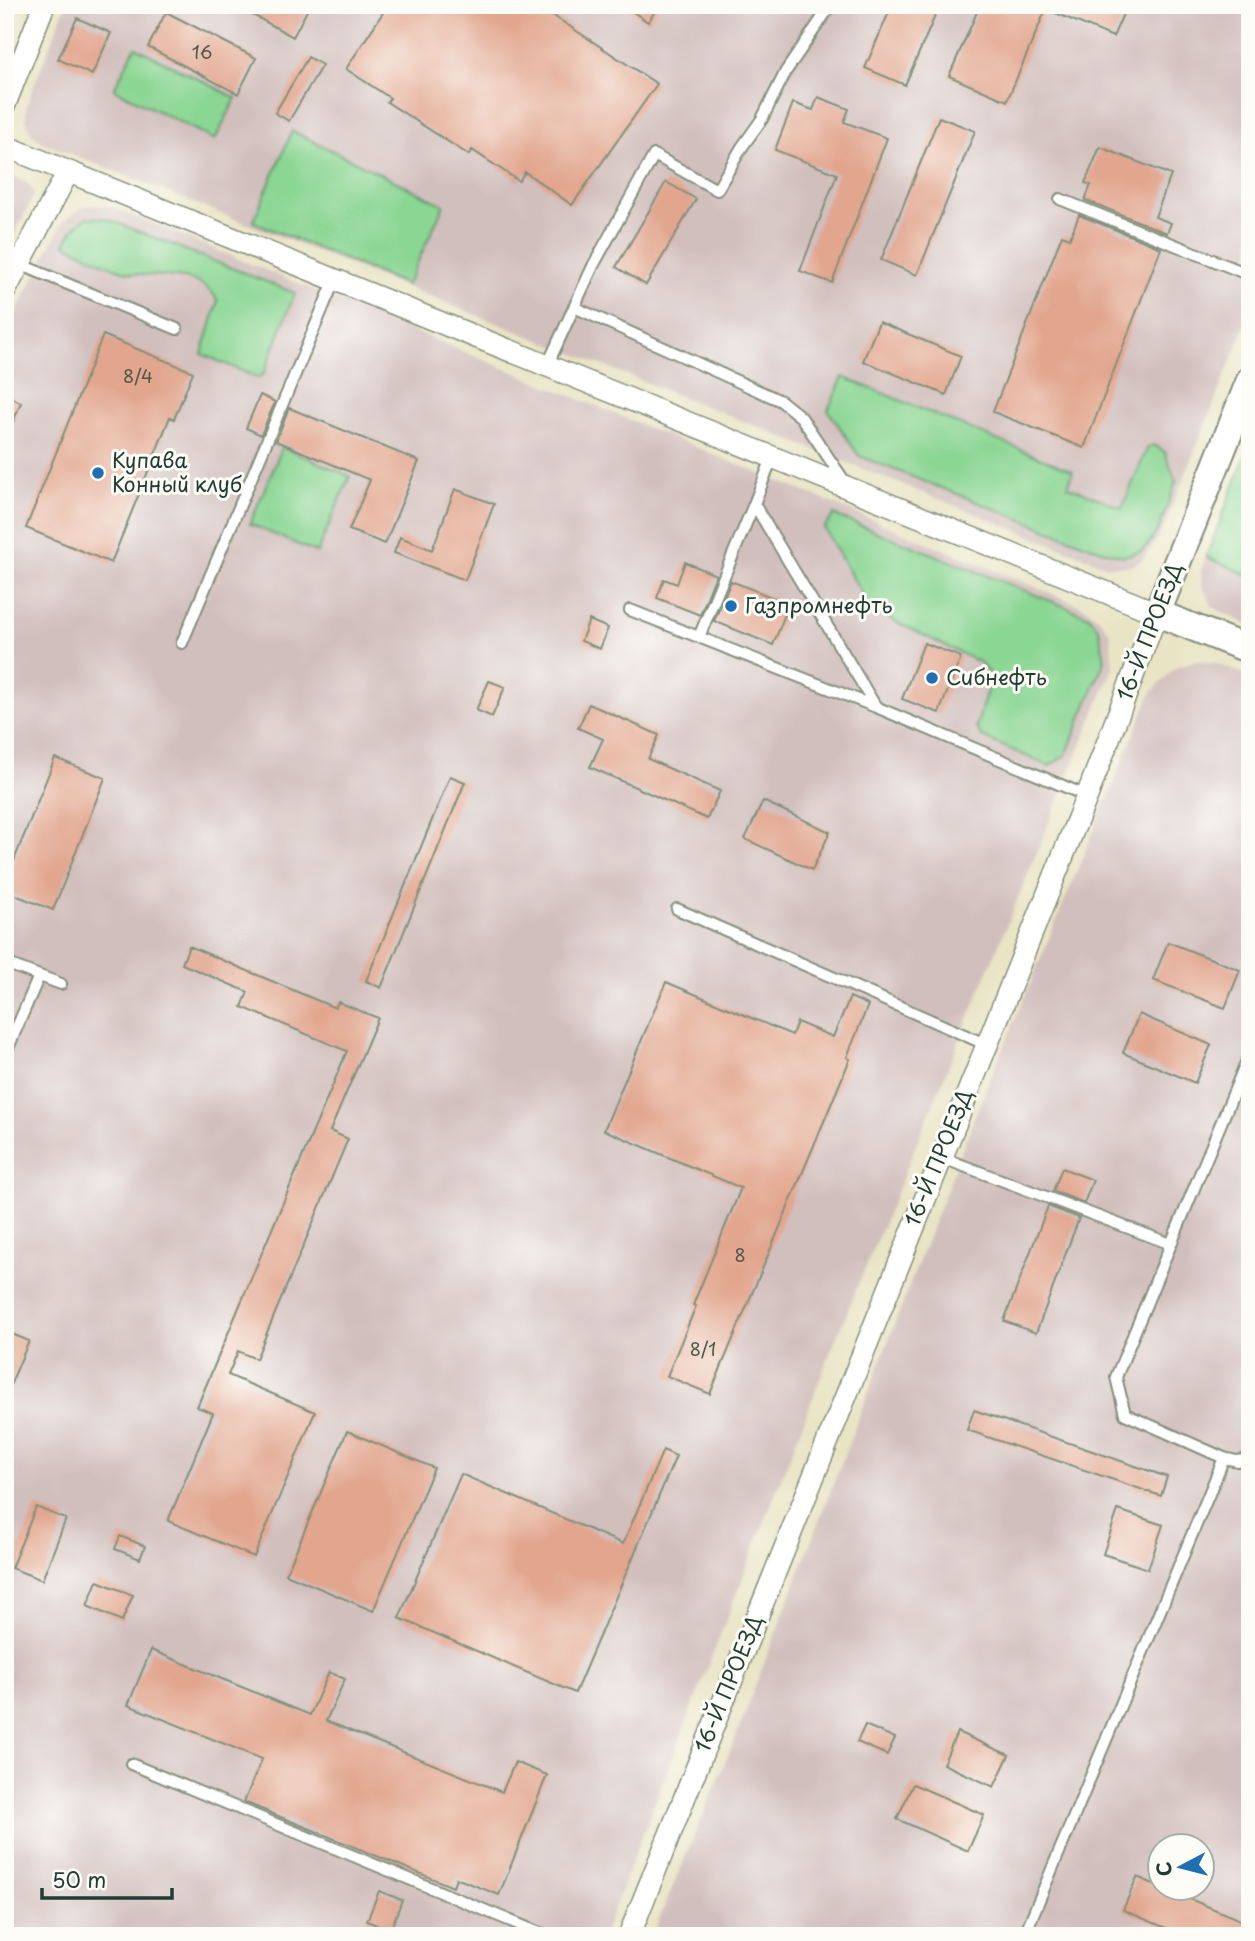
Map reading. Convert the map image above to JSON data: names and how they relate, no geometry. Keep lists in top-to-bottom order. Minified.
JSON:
{"streets":{"street":["16-Й ПРОЕЗД"]},"places":["Купава Конный клуб","Газпромнефть","Сибнефть"],"house_numbers":["16","8/4","8","8/1"],"scale_bar":"50 m","north":"left"}
